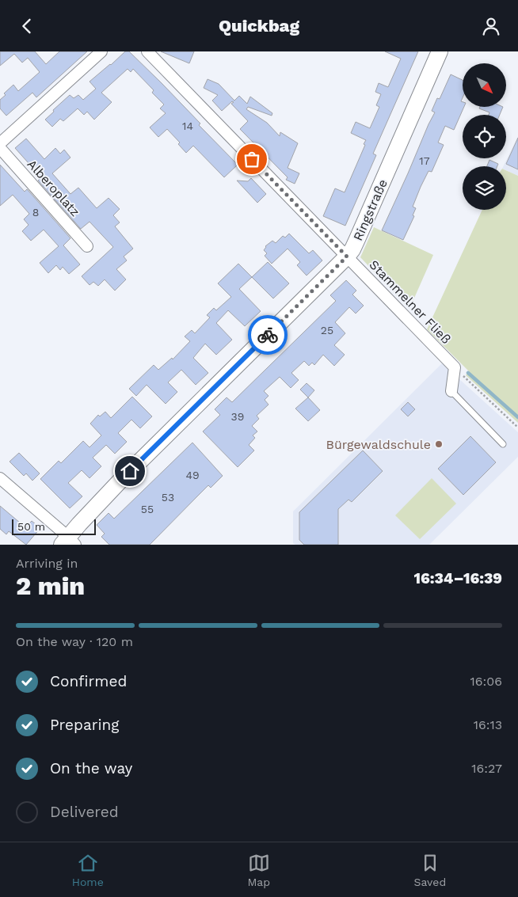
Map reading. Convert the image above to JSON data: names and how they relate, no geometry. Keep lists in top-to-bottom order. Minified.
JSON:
{"streets":{"main road":["Ringstraße"],"street":["Alberoplatz","Stammelner Fließ"]},"crossings":[["Ringstraße","Stammelner Fließ"]],"places":["Bürgewaldschule"],"house_numbers":["14","17","8","25","39","49","53","55"],"scale_bar":"50 m","north":"bottom right","page":{"header":"Quickbag","scale":"50 m","heading":["2 min","Arriving in","16:34–16:39"],"bar":"On the way · 120 m","list":[["Confirmed","16:06"],["Preparing","16:13"],["On the way","16:27"],"Delivered"],"tabs":["Home","Map","Saved"]}}
